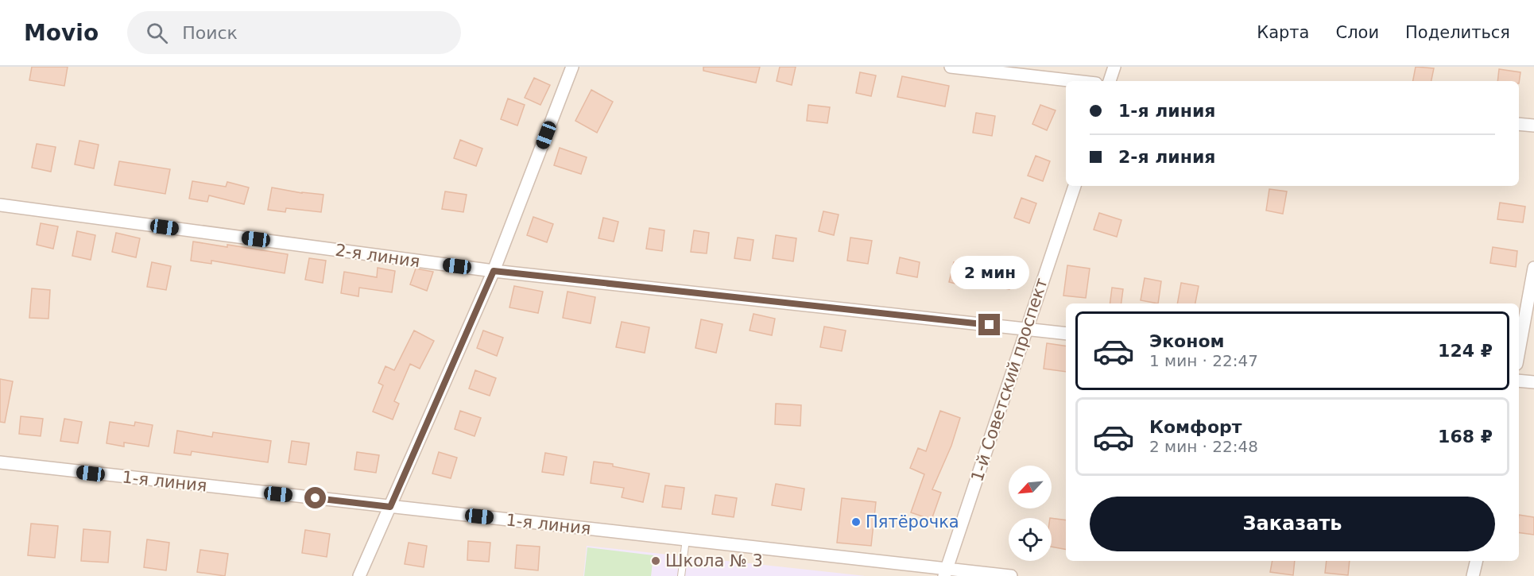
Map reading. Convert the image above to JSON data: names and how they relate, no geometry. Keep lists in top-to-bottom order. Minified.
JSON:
{"streets":{"street":["2-я линия","1-й Советский проспект","1-я линия"]},"crossings":[["2-я линия","1-й Советский проспект"],["1-й Советский проспект","1-я линия"]],"places":["Пятёрочка","Школа № 3"],"north":"bottom left","page":{"header":"Movio","search":"Поиск","nav":["Карта","Слои","Поделиться"],"banner":["1-я линия","2-я линия"],"bubble":"2 мин","list":[{"name":"Эконом","note":"1 мин · 22:47","value":"124 ₽"},{"name":"Комфорт","note":"2 мин · 22:48","value":"168 ₽"}],"buttons":"Заказать"}}
